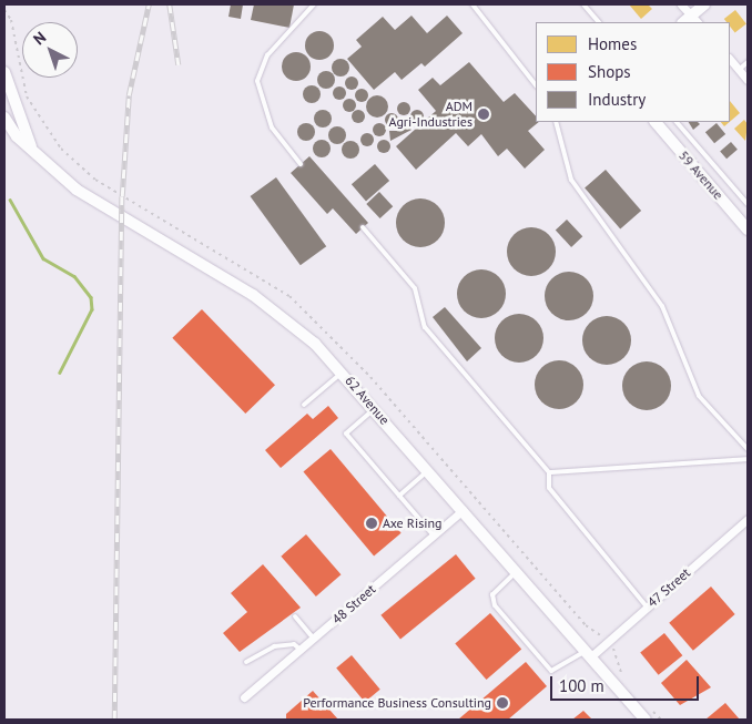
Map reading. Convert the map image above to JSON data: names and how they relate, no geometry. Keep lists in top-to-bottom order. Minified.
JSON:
{"streets":{"main road":["59 Avenue","62 Avenue"],"street":["47 Street","48 Street"]},"crossings":[["62 Avenue","47 Street"],["62 Avenue","48 Street"]],"places":["ADM Agri-Industries","Axe Rising","Performance Business Consulting"],"legend":["Homes","Shops","Industry"],"scale_bar":"100 m","north":"top left"}
